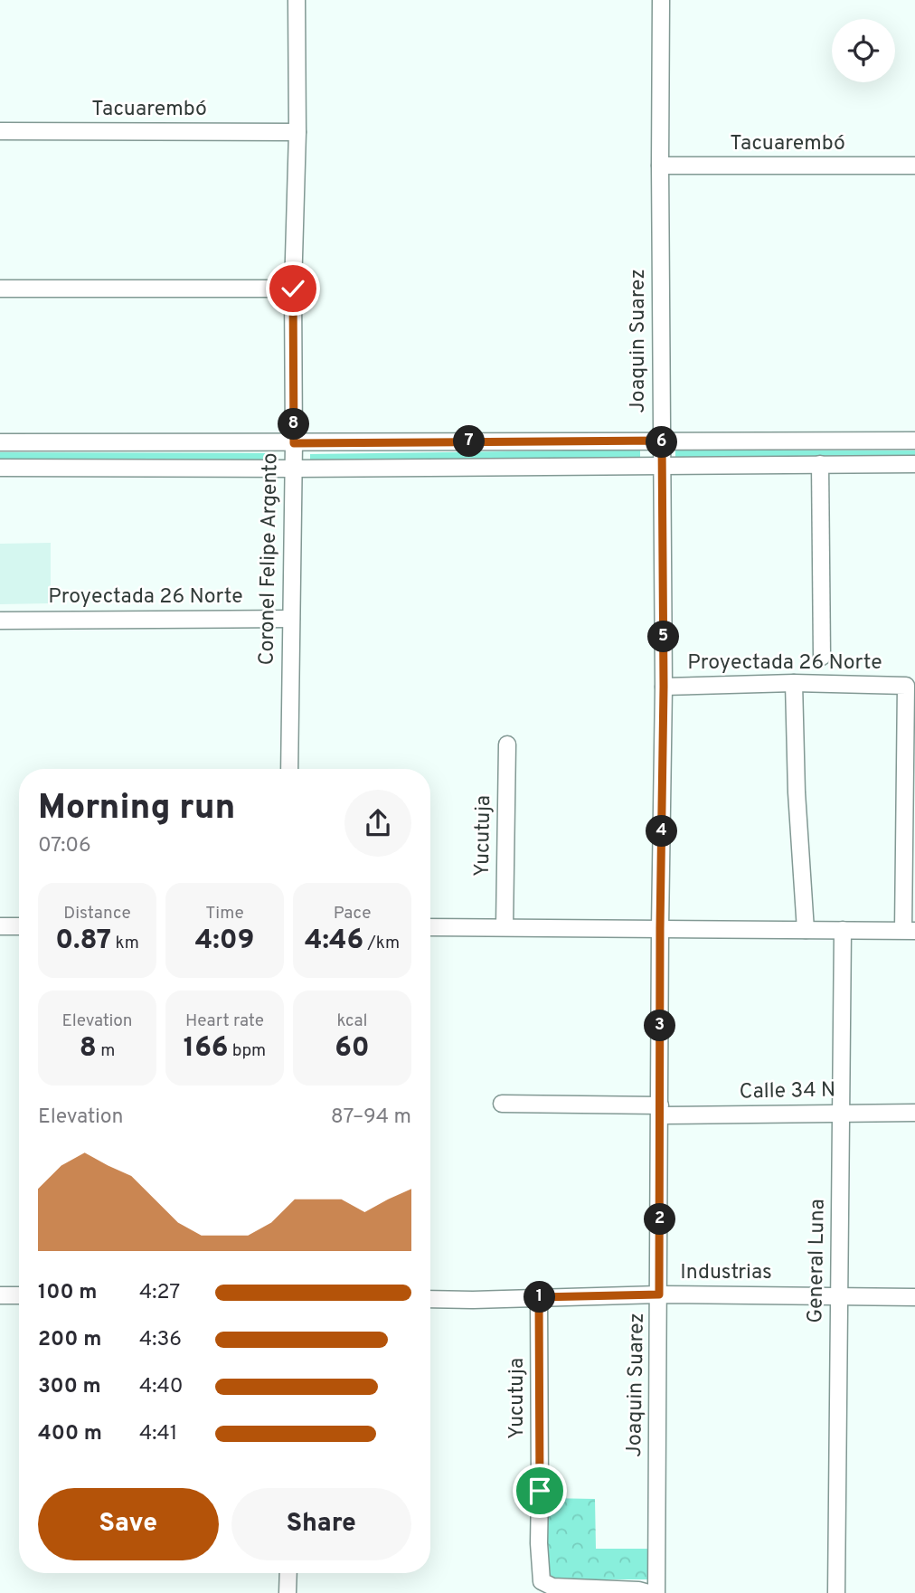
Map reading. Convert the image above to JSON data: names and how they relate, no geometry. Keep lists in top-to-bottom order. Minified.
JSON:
{"streets":{"street":["Tacuarembó","Joaquin Suarez","Coronel Felipe Argento","Proyectada 26 Norte","Yucutuja","Calle 34 N","General Luna","Industrias"]},"crossings":[["Tacuarembó","Joaquin Suarez"],["Tacuarembó","Coronel Felipe Argento"],["Joaquin Suarez","Proyectada 26 Norte"],["Joaquin Suarez","Calle 34 N"],["Joaquin Suarez","Industrias"],["Coronel Felipe Argento","Proyectada 26 Norte"],["Yucutuja","Industrias"],["Calle 34 N","General Luna"],["General Luna","Industrias"]],"page":{"pins":["8","7","6","5","4","3","2","1"],"heading":["Morning run","07:06"],"stats":[["Distance","0.87 km"],["Time","4:09"],["Pace","4:46 /km"],["Elevation","8 m"],["Heart rate","166 bpm"],["kcal","60"]],"chart":["Elevation","87–94 m"],"list":[{"name":"100 m","note":"4:27"},{"name":"200 m","note":"4:36"},{"name":"300 m","note":"4:40"},{"name":"400 m","note":"4:41"}],"buttons":["Save","Share"]}}
